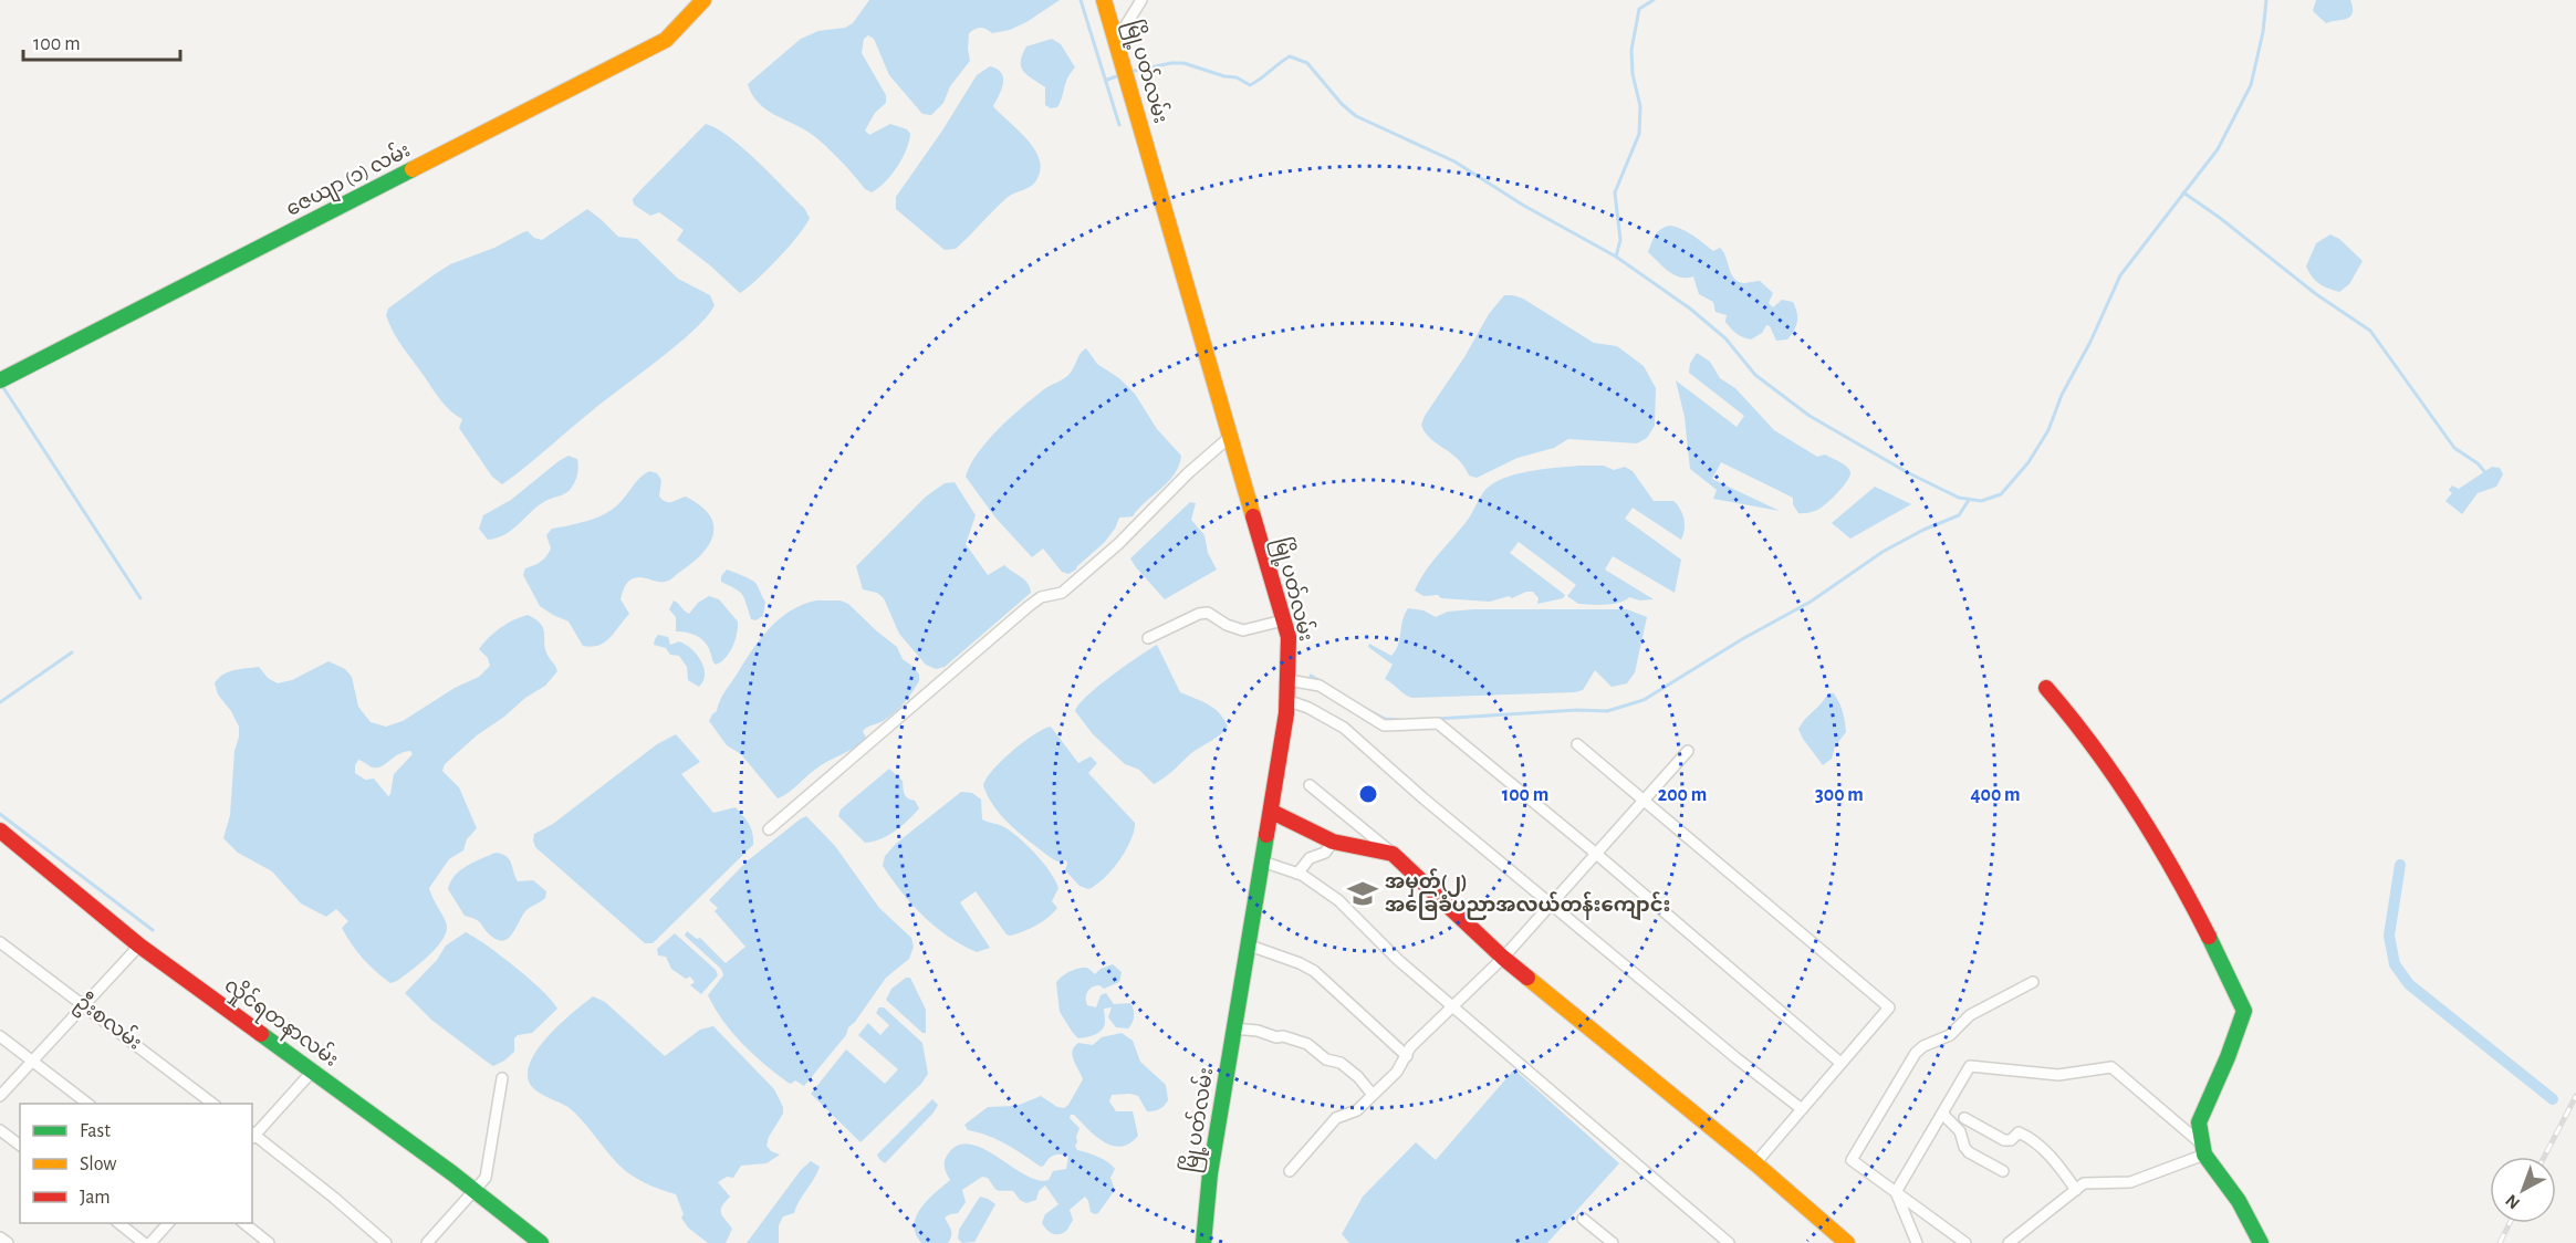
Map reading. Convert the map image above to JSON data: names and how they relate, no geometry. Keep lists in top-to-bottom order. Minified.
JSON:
{"streets":{"street":["မြို့ပတ်လမ်း","ဇေယျာ (၁) လမ်း","ဦးစလမ်း","လှိုင်ရတနာလမ်း"]},"places":{"school or university":["အမှတ်(၂) အခြေခံပညာအလယ်တန်းကျောင်း"]},"legend":["Fast","Slow","Jam"],"scale_bar":"100 m","north":"bottom left","rings":["100 m","200 m","300 m","400 m"]}
